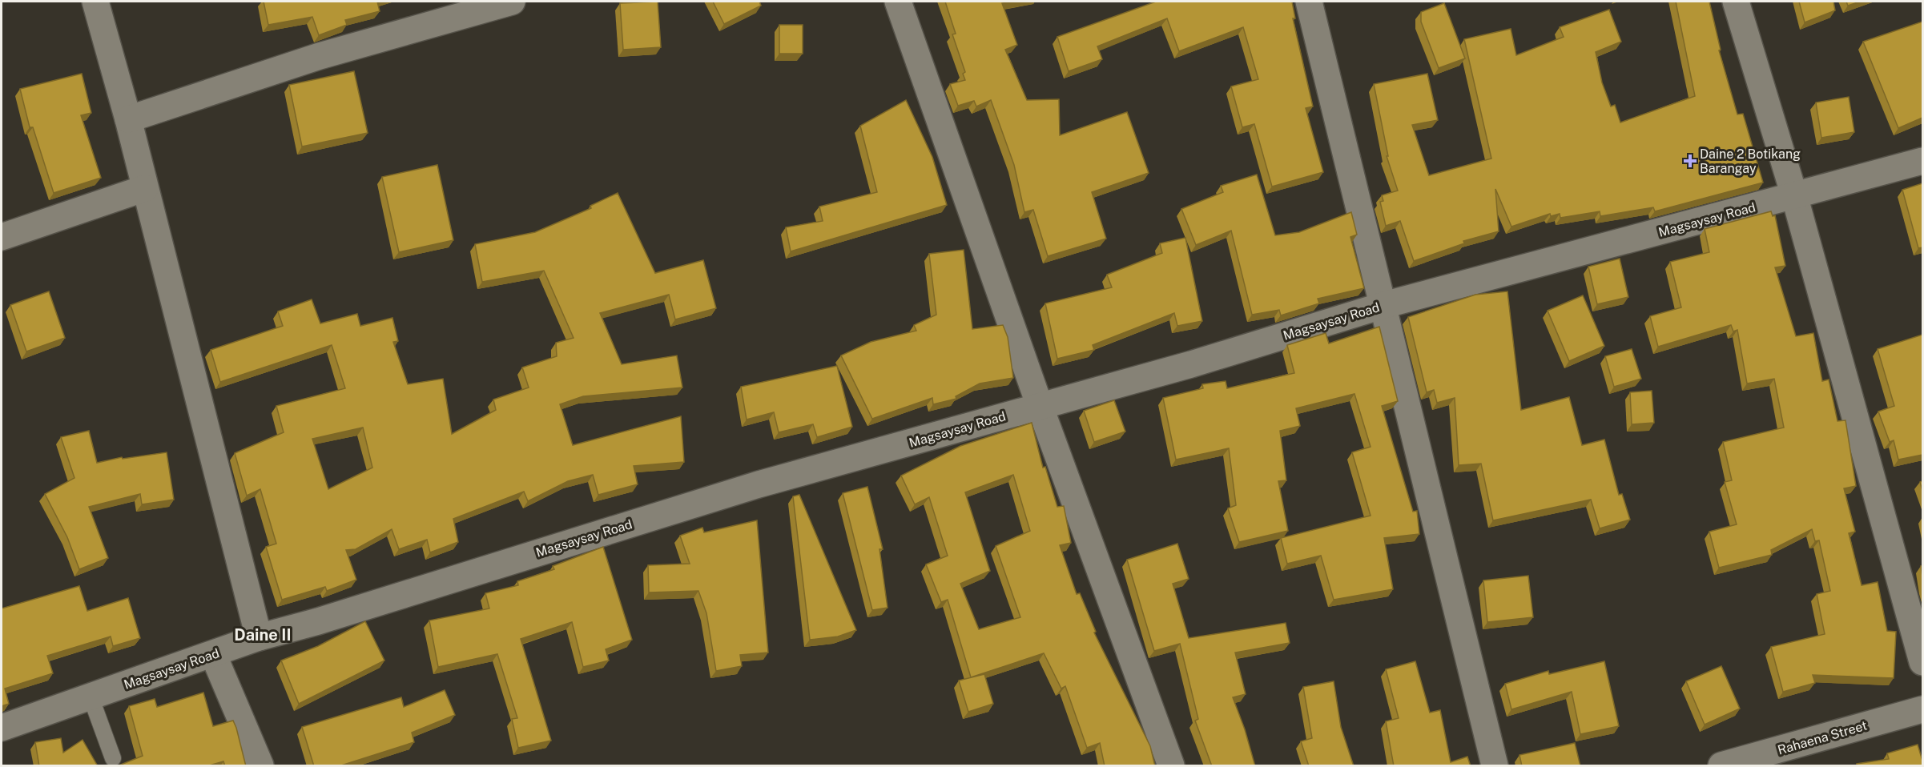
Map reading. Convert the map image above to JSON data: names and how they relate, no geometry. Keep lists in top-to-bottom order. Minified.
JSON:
{"streets":{"street":["Magsaysay Road","Rahaena Street"]},"districts":["Daine II"],"places":{"health":["Daine 2 Botikang Barangay"]}}
